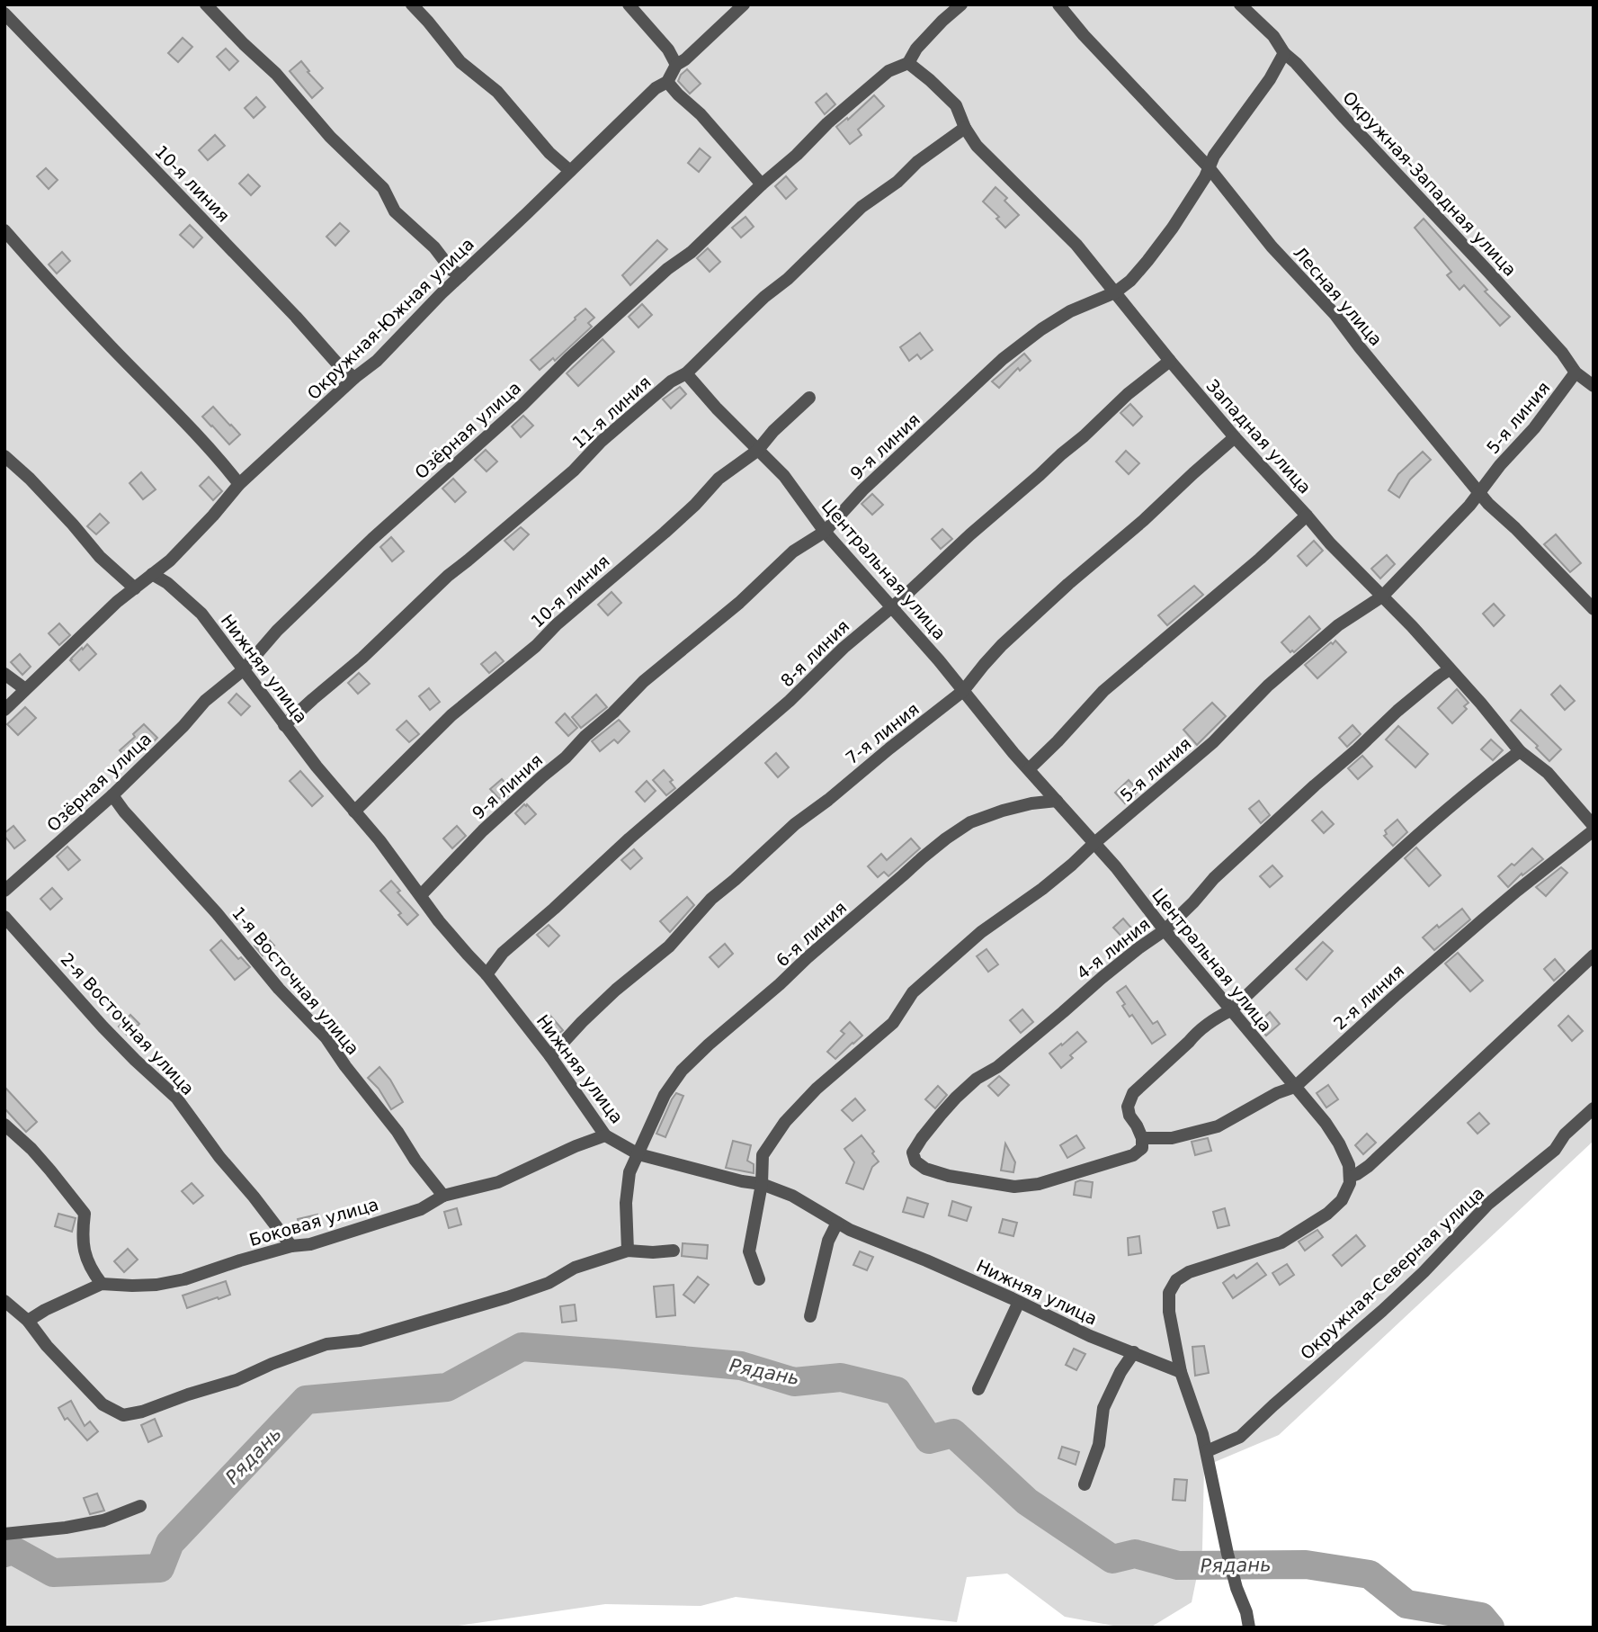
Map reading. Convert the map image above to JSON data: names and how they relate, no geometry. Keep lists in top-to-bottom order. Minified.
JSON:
{"streets":{"street":["10-я линия","Окружная-Западная улица","Лесная улица","Окружная-Южная улица","11-я линия","5-я линия","Озёрная улица","Западная улица","9-я линия","Центральная улица","8-я линия","Нижняя улица","7-я линия","6-я линия","4-я линия","1-я Восточная улица","2-я линия","2-я Восточная улица","Боковая улица","Окружная-Северная улица"]},"crossings":[["10-я линия","Окружная-Южная улица"],["10-я линия","Центральная улица"],["10-я линия","Нижняя улица"],["Окружная-Западная улица","5-я линия"],["Окружная-Западная улица","9-я линия"],["Лесная улица","5-я линия"],["Лесная улица","9-я линия"],["Окружная-Южная улица","Нижняя улица"],["11-я линия","Западная улица"],["11-я линия","Центральная улица"],["11-я линия","Нижняя улица"],["5-я линия","Западная улица"],["5-я линия","Центральная улица"],["5-я линия","Нижняя улица"],["Озёрная улица","Западная улица"],["Озёрная улица","Нижняя улица"],["Озёрная улица","1-я Восточная улица"],["Западная улица","9-я линия"],["Западная улица","8-я линия"],["Западная улица","7-я линия"],["Западная улица","4-я линия"],["Западная улица","2-я линия"],["9-я линия","Центральная улица"],["9-я линия","Нижняя улица"],["Центральная улица","8-я линия"],["Центральная улица","7-я линия"],["Центральная улица","6-я линия"],["Центральная улица","4-я линия"],["Центральная улица","2-я линия"],["8-я линия","Нижняя улица"],["Нижняя улица","7-я линия"],["Нижняя улица","6-я линия"],["Нижняя улица","Боковая улица"],["4-я линия","2-я линия"],["1-я Восточная улица","Боковая улица"],["2-я Восточная улица","Боковая улица"]],"water":["Рядань"]}
